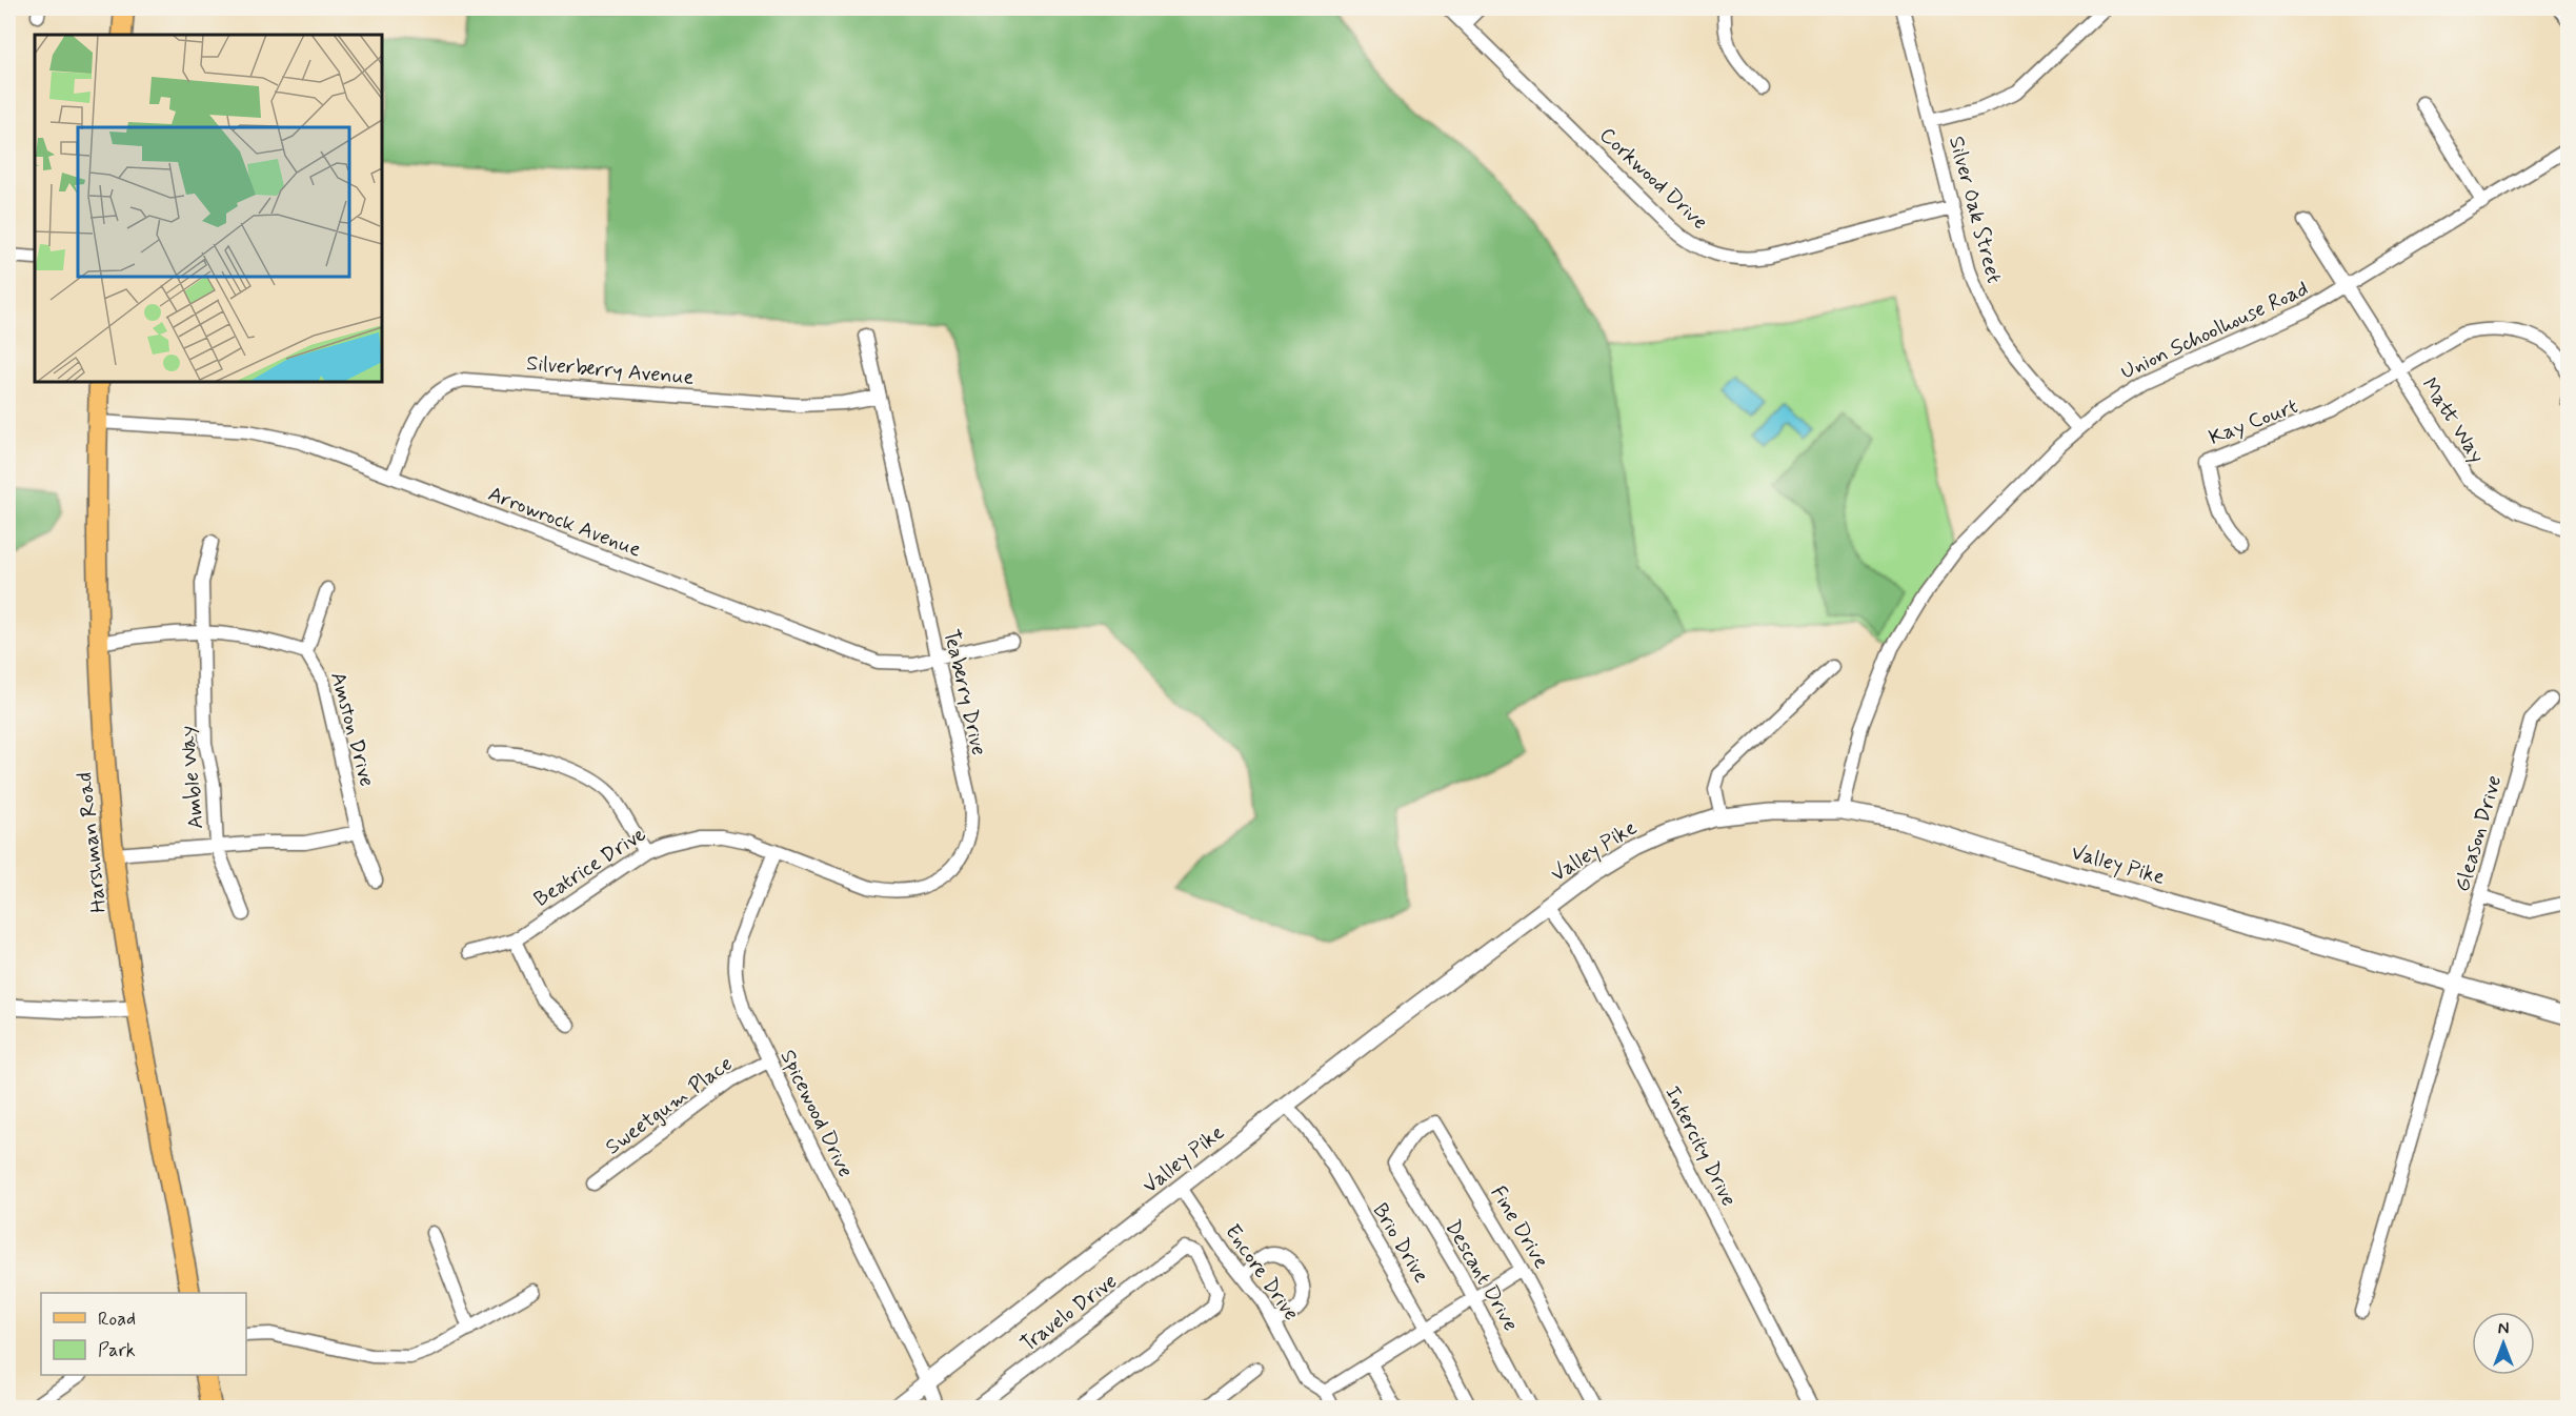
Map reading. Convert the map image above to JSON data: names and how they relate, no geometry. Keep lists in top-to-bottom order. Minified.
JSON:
{"streets":{"main road":["Harshman Road"],"street":["Corkwood Drive","Silver Oak Street","Union Schoolhouse Road","Silverberry Avenue","Matt Way","Kay Court","Arrowrock Avenue","Teaberry Drive","Amston Drive","Amble Way","Gleason Drive","Valley Pike","Beatrice Drive","Sweetgum Place","Spicewood Drive","Intercity Drive","Fine Drive","Brio Drive","Encore Drive","Descant Drive","Travelo Drive"]},"crossings":[["Corkwood Drive","Silver Oak Street"],["Silver Oak Street","Union Schoolhouse Road"],["Union Schoolhouse Road","Matt Way"],["Union Schoolhouse Road","Valley Pike"],["Silverberry Avenue","Arrowrock Avenue"],["Silverberry Avenue","Teaberry Drive"],["Matt Way","Kay Court"],["Arrowrock Avenue","Teaberry Drive"],["Arrowrock Avenue","Harshman Road"],["Teaberry Drive","Beatrice Drive"],["Teaberry Drive","Spicewood Drive"],["Gleason Drive","Valley Pike"],["Valley Pike","Spicewood Drive"],["Valley Pike","Intercity Drive"],["Valley Pike","Brio Drive"],["Valley Pike","Encore Drive"],["Beatrice Drive","Spicewood Drive"],["Sweetgum Place","Spicewood Drive"],["Fine Drive","Descant Drive"]],"legend":["Road","Park"],"north":"top"}
